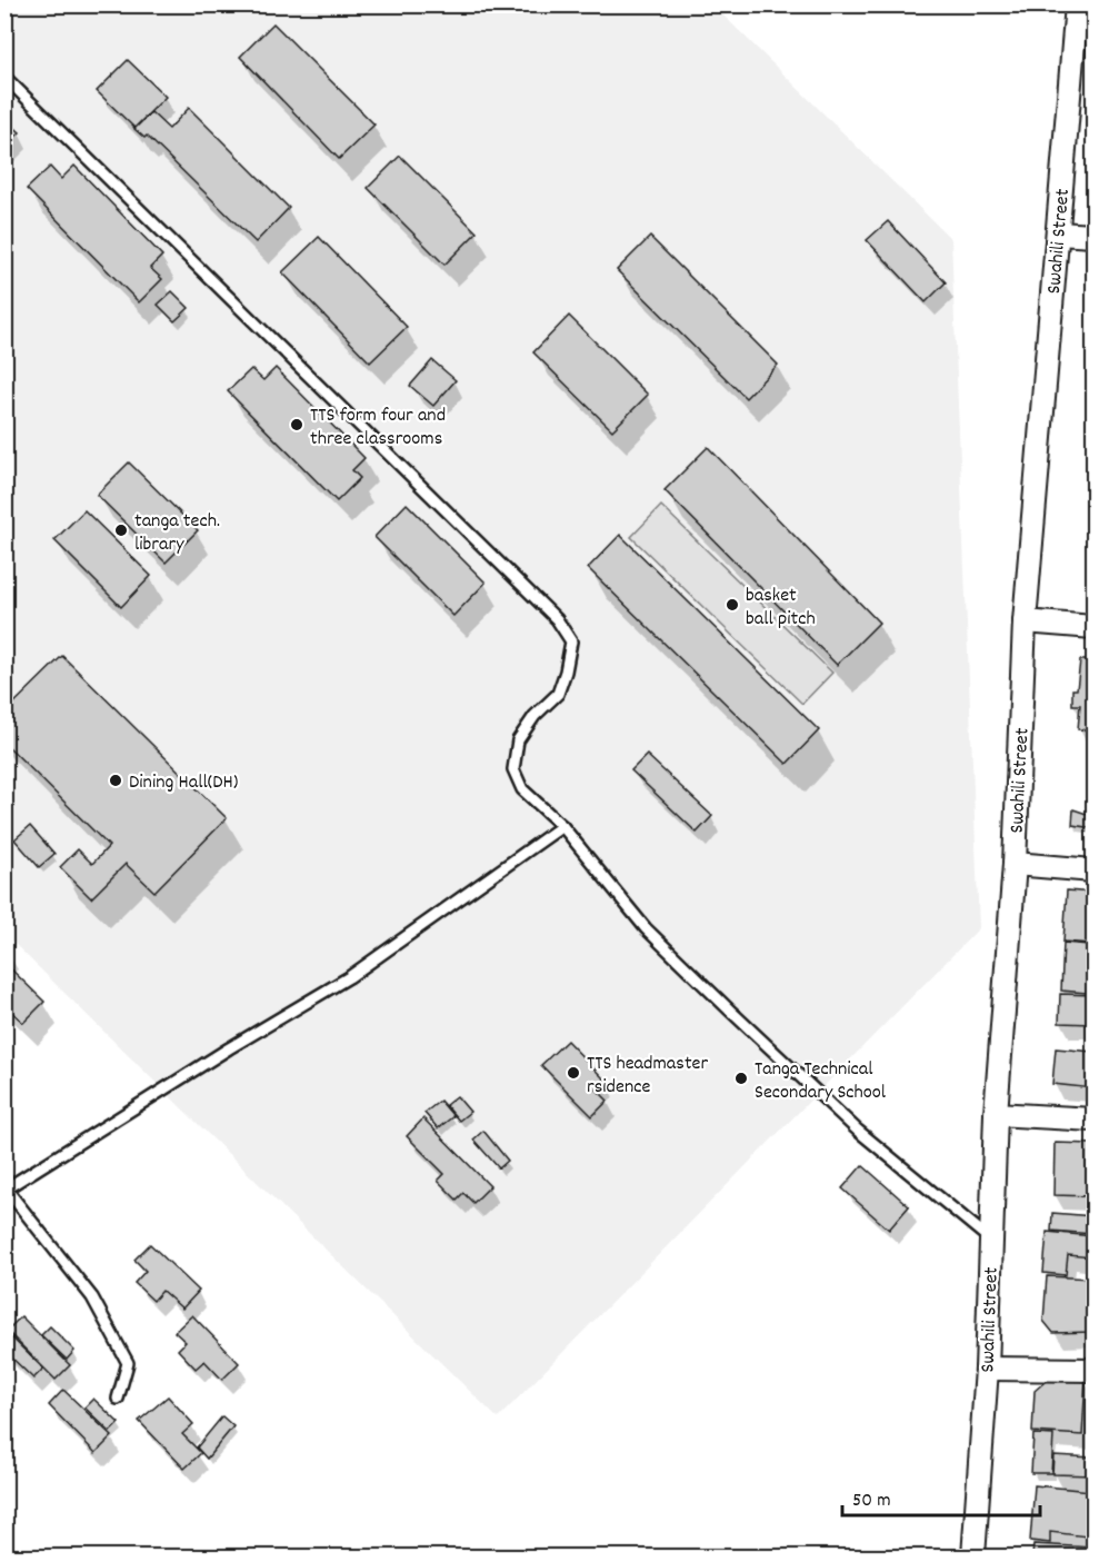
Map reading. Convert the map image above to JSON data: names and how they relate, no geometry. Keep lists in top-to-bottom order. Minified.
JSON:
{"streets":{"street":["Swahili Street"]},"places":["TTS form four and three classrooms","tanga tech. library","basket ball pitch","Dining Hall(DH)","TTS headmaster rsidence","Tanga Technical Secondary School"],"scale_bar":"50 m"}
